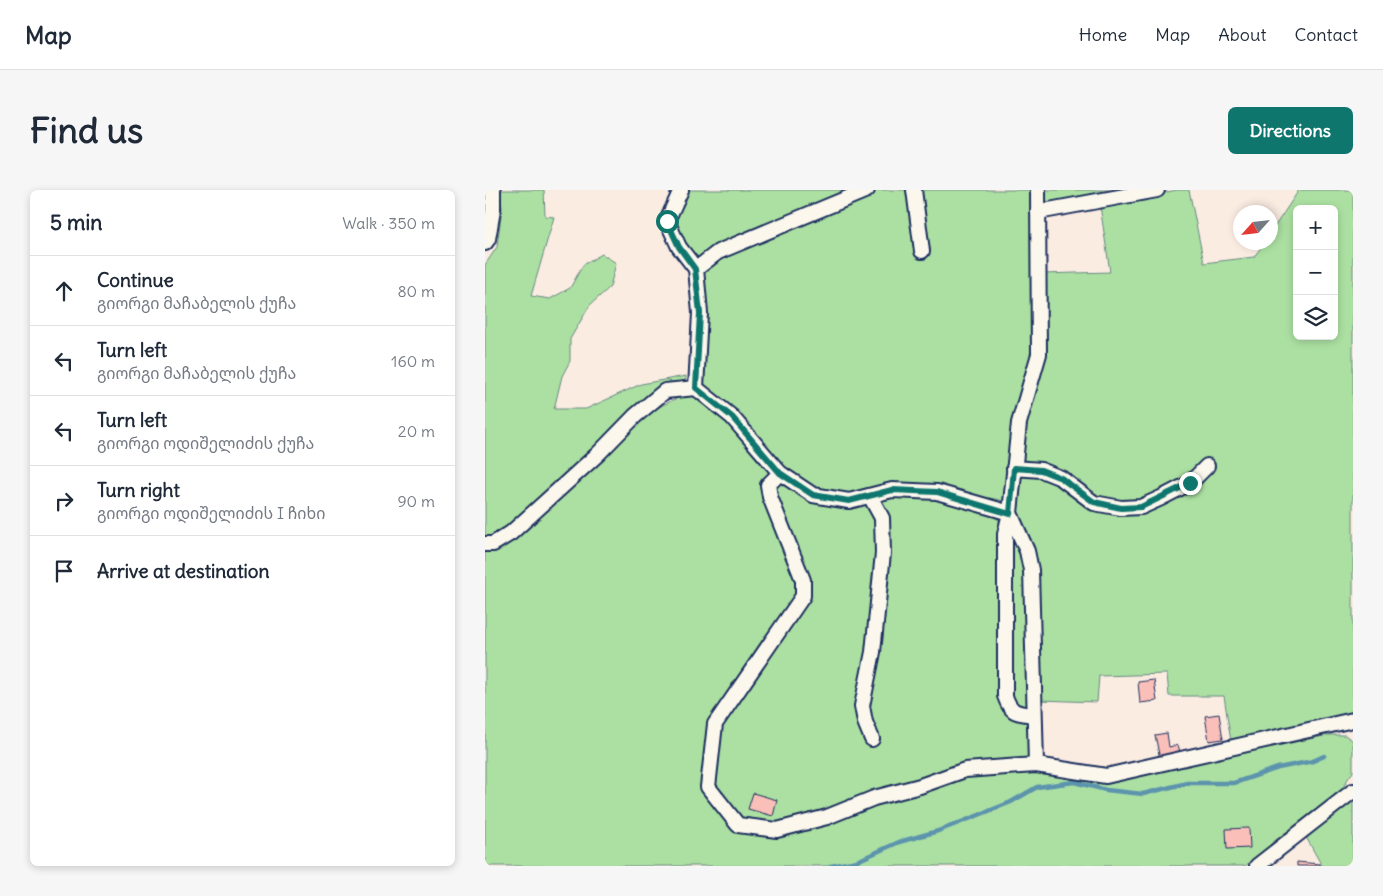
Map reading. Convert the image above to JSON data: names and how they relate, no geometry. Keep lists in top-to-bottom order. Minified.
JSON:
{"north":"bottom left","page":{"header":"Map","nav":["Home","Map","About","Contact"],"buttons":"Directions","title":"Find us","heading":["5 min","Walk · 350 m"],"map_buttons":["+","−"],"list":[["Continue","გიორგი მაჩაბელის ქუჩა","80 m"],["Turn left","გიორგი მაჩაბელის ქუჩა","160 m"],["Turn left","გიორგი ოდიშელიძის ქუჩა","20 m"],["Turn right","გიორგი ოდიშელიძის I ჩიხი","90 m"],"Arrive at destination"]}}
